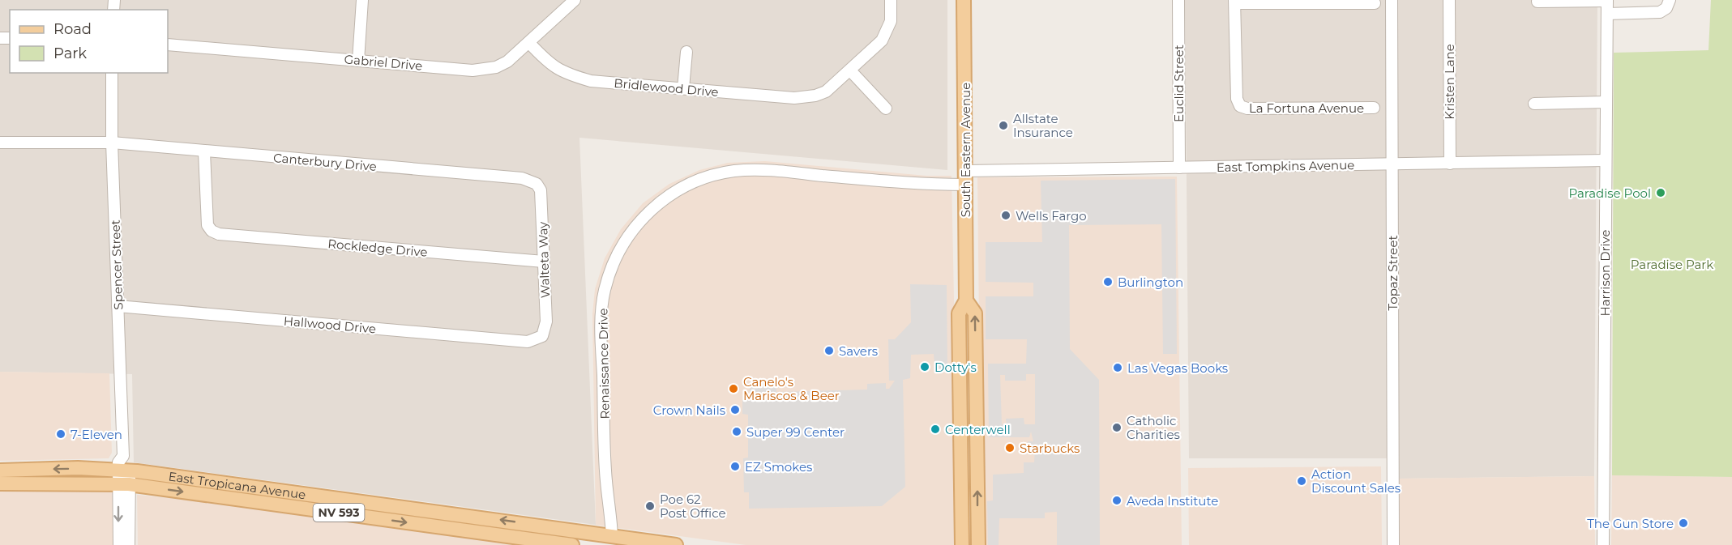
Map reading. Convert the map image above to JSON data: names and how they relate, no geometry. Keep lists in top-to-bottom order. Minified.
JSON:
{"streets":{"main road":["South Eastern Avenue","East Tropicana Avenue","NV 593"],"street":["Gabriel Drive","Kristen Lane","Euclid Street","Bridlewood Drive","La Fortuna Avenue","Canterbury Drive","East Tompkins Avenue","Rockledge Drive","Walteta Way","Spencer Street","Topaz Street","Harrison Drive","Hallwood Drive","Renaissance Drive"]},"crossings":[["Gabriel Drive","Bridlewood Drive"],["Kristen Lane","East Tompkins Avenue"],["Euclid Street","East Tompkins Avenue"],["South Eastern Avenue","East Tompkins Avenue"],["South Eastern Avenue","Renaissance Drive"],["Canterbury Drive","Rockledge Drive"],["Canterbury Drive","Walteta Way"],["Canterbury Drive","Spencer Street"],["East Tompkins Avenue","Topaz Street"],["East Tompkins Avenue","Harrison Drive"],["Rockledge Drive","Walteta Way"],["Walteta Way","Hallwood Drive"],["Spencer Street","Hallwood Drive"],["Spencer Street","East Tropicana Avenue"],["Renaissance Drive","East Tropicana Avenue"]],"parks":["Paradise Park"],"places":["Allstate Insurance","Paradise Pool","Wells Fargo","Burlington","Savers","Dotty's","Las Vegas Books","Canelo's Mariscos & Beer","Crown Nails","Catholic Charities","Centerwell","Super 99 Center","7-Eleven","Starbucks","EZ Smokes","Action Discount Sales","Aveda Institute","Poe 62 Post Office","The Gun Store"],"legend":["Road","Park"]}
